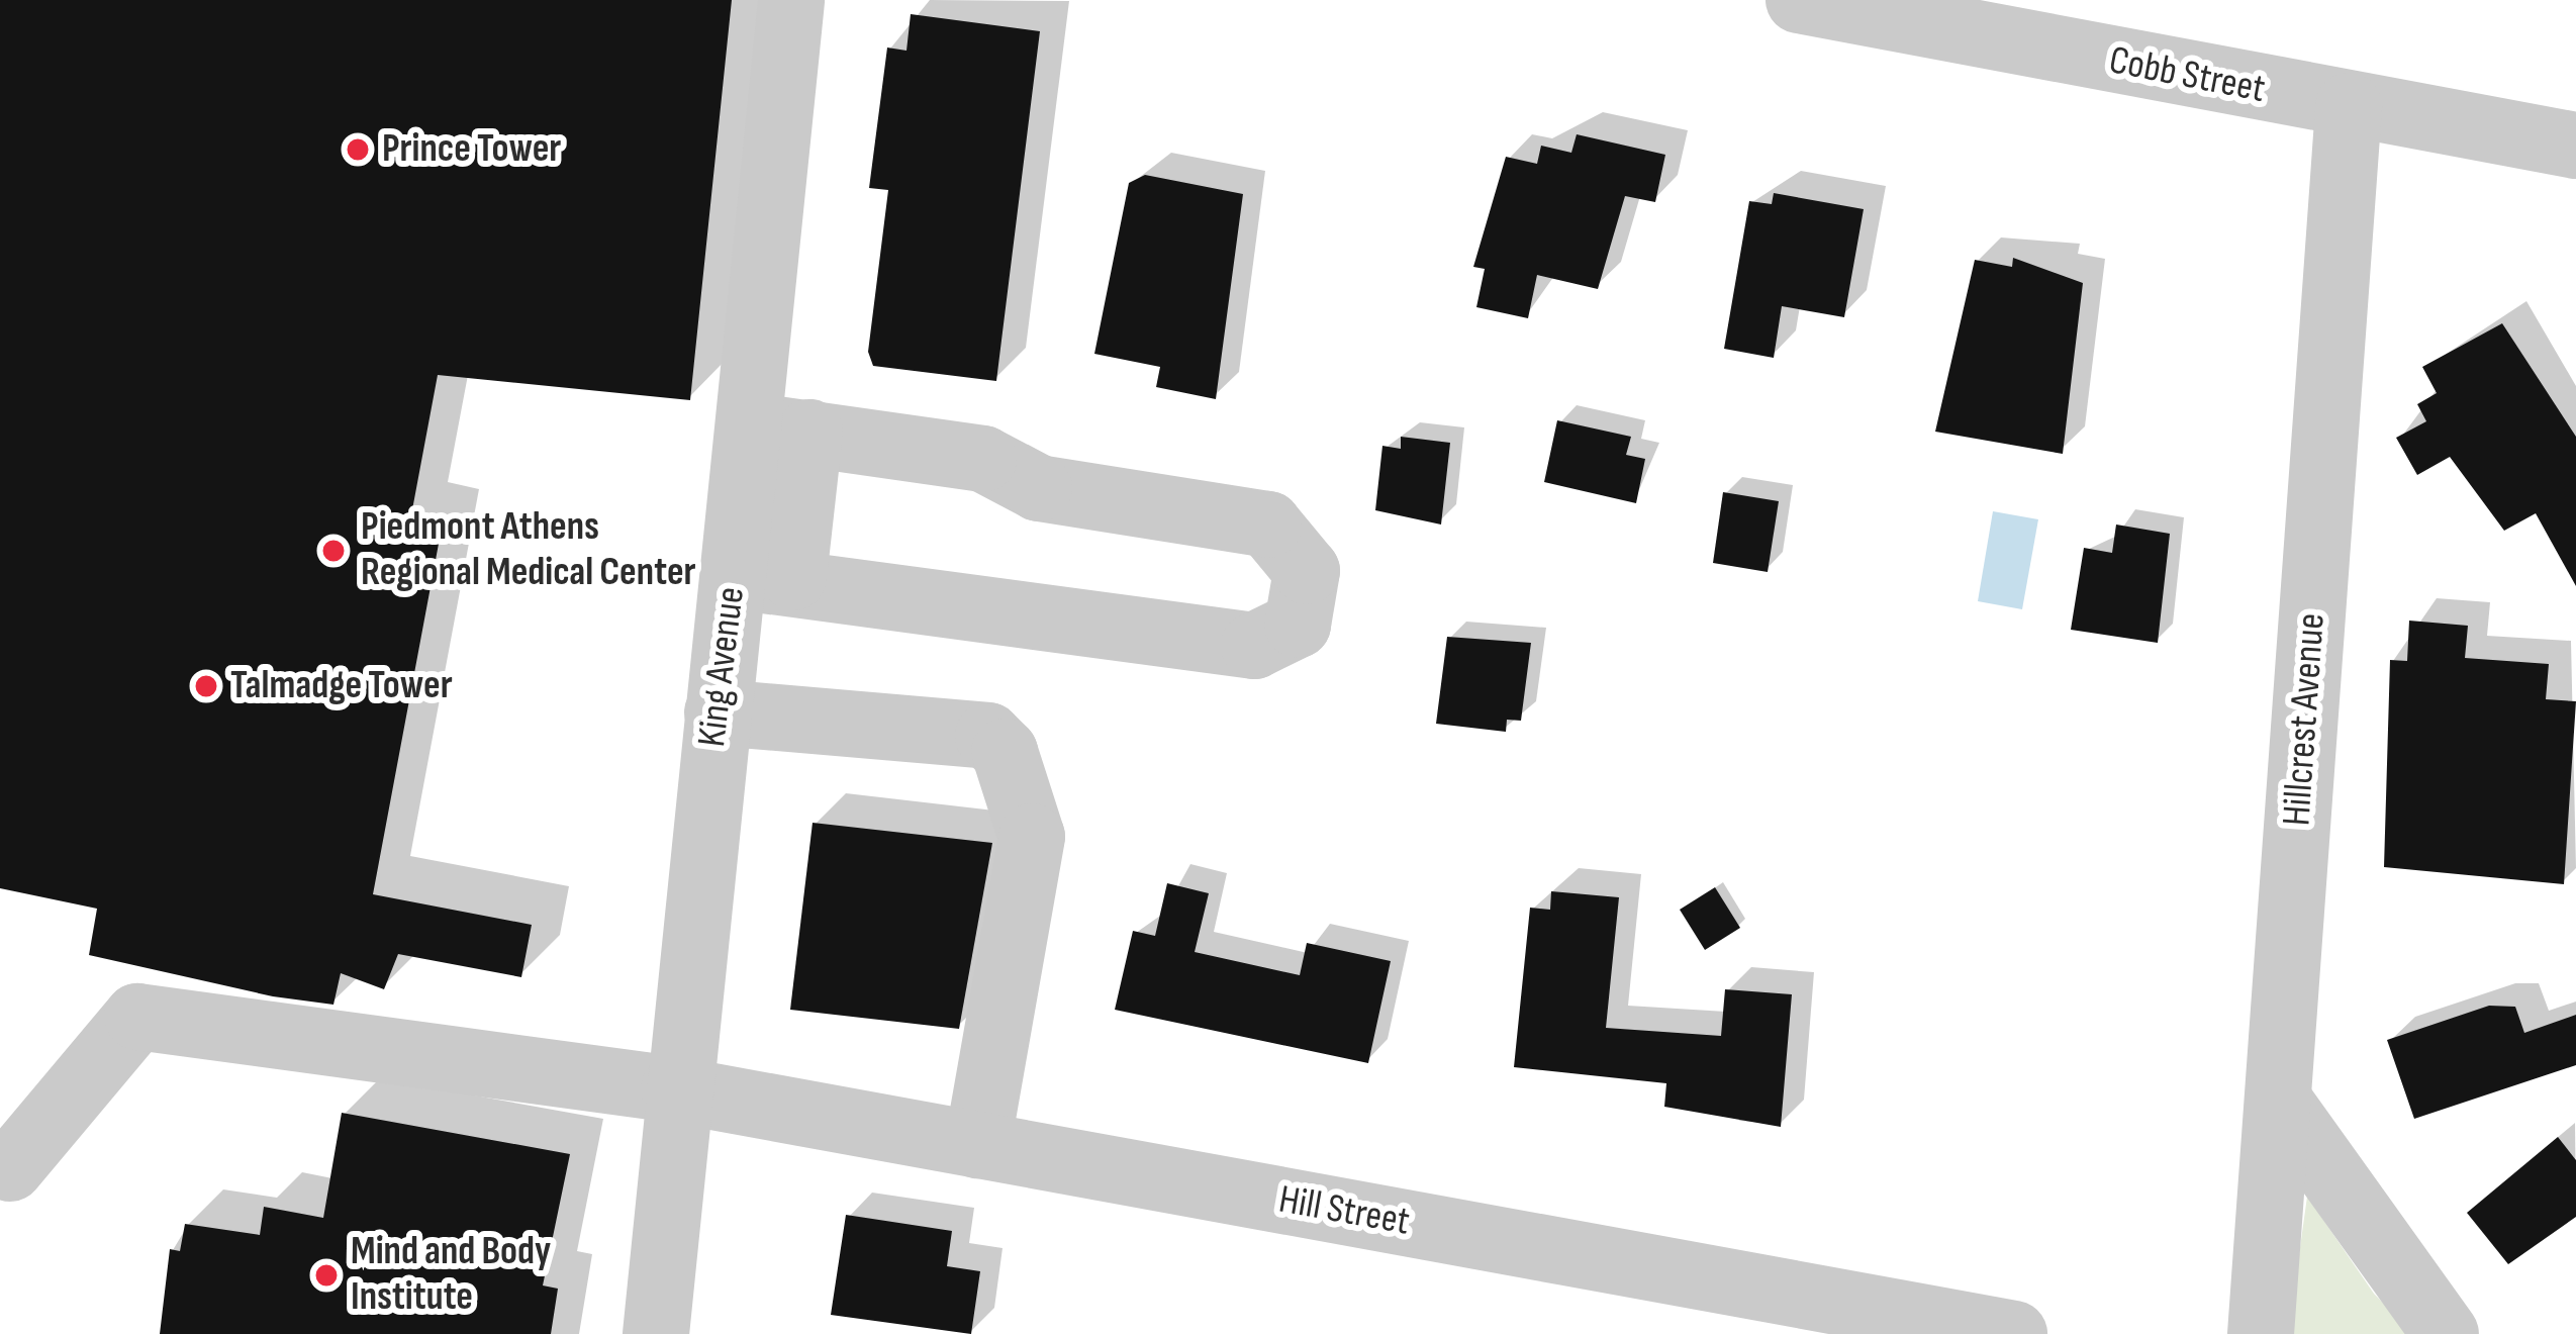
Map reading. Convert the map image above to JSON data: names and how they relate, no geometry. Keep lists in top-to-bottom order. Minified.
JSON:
{"streets":{"street":["Cobb Street","King Avenue","Hillcrest Avenue","Hill Street"]},"crossings":[["Cobb Street","Hillcrest Avenue"],["King Avenue","Hill Street"]],"places":["Prince Tower","Piedmont Athens Regional Medical Center","Talmadge Tower","Mind and Body Institute"]}
